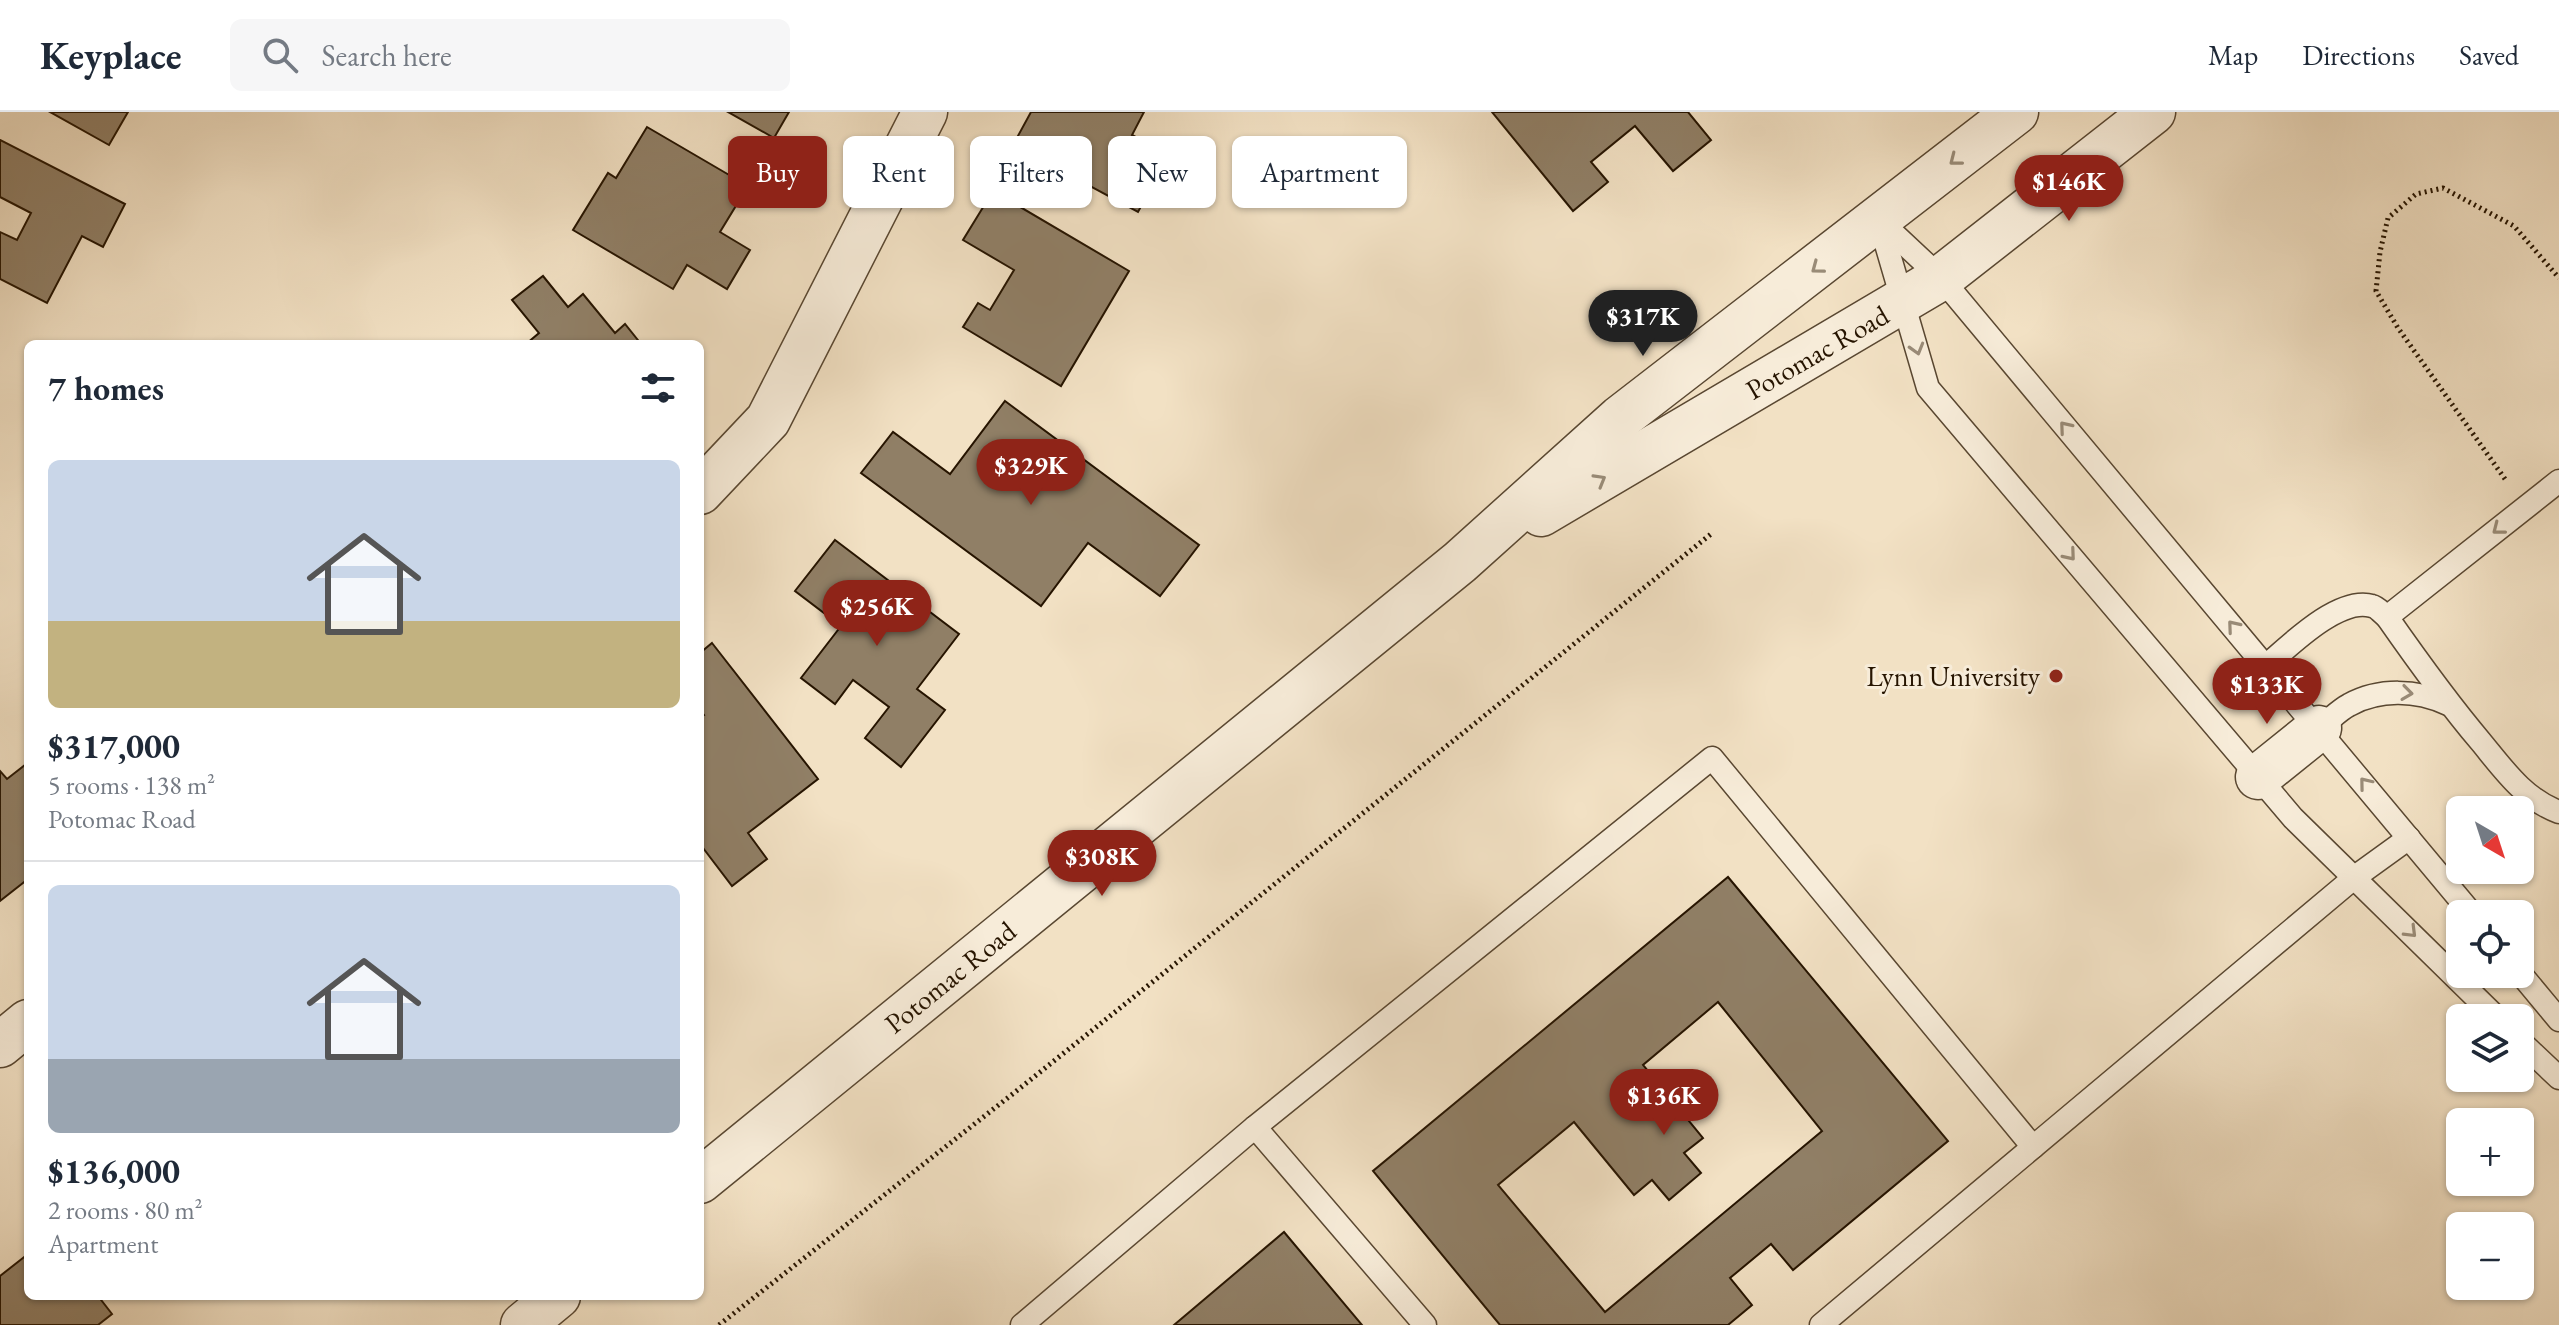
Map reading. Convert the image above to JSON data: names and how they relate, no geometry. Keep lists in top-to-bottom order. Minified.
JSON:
{"streets":{"street":["Potomac Road"]},"places":["Lynn University"],"north":"bottom right","page":{"header":"Keyplace","search":"Search here","nav":["Map","Directions","Saved"],"chip":["Buy","Rent","Filters","New","Apartment"],"price":["$146K","$317K","$329K","$256K","$133K","$308K","$136K"],"heading":"7 homes","list":[{"name":"$317,000","note":"5 rooms · 138 m² · Potomac Road"},{"name":"$136,000","note":"2 rooms · 80 m² · Apartment"}],"map_buttons":["+","−"]}}
